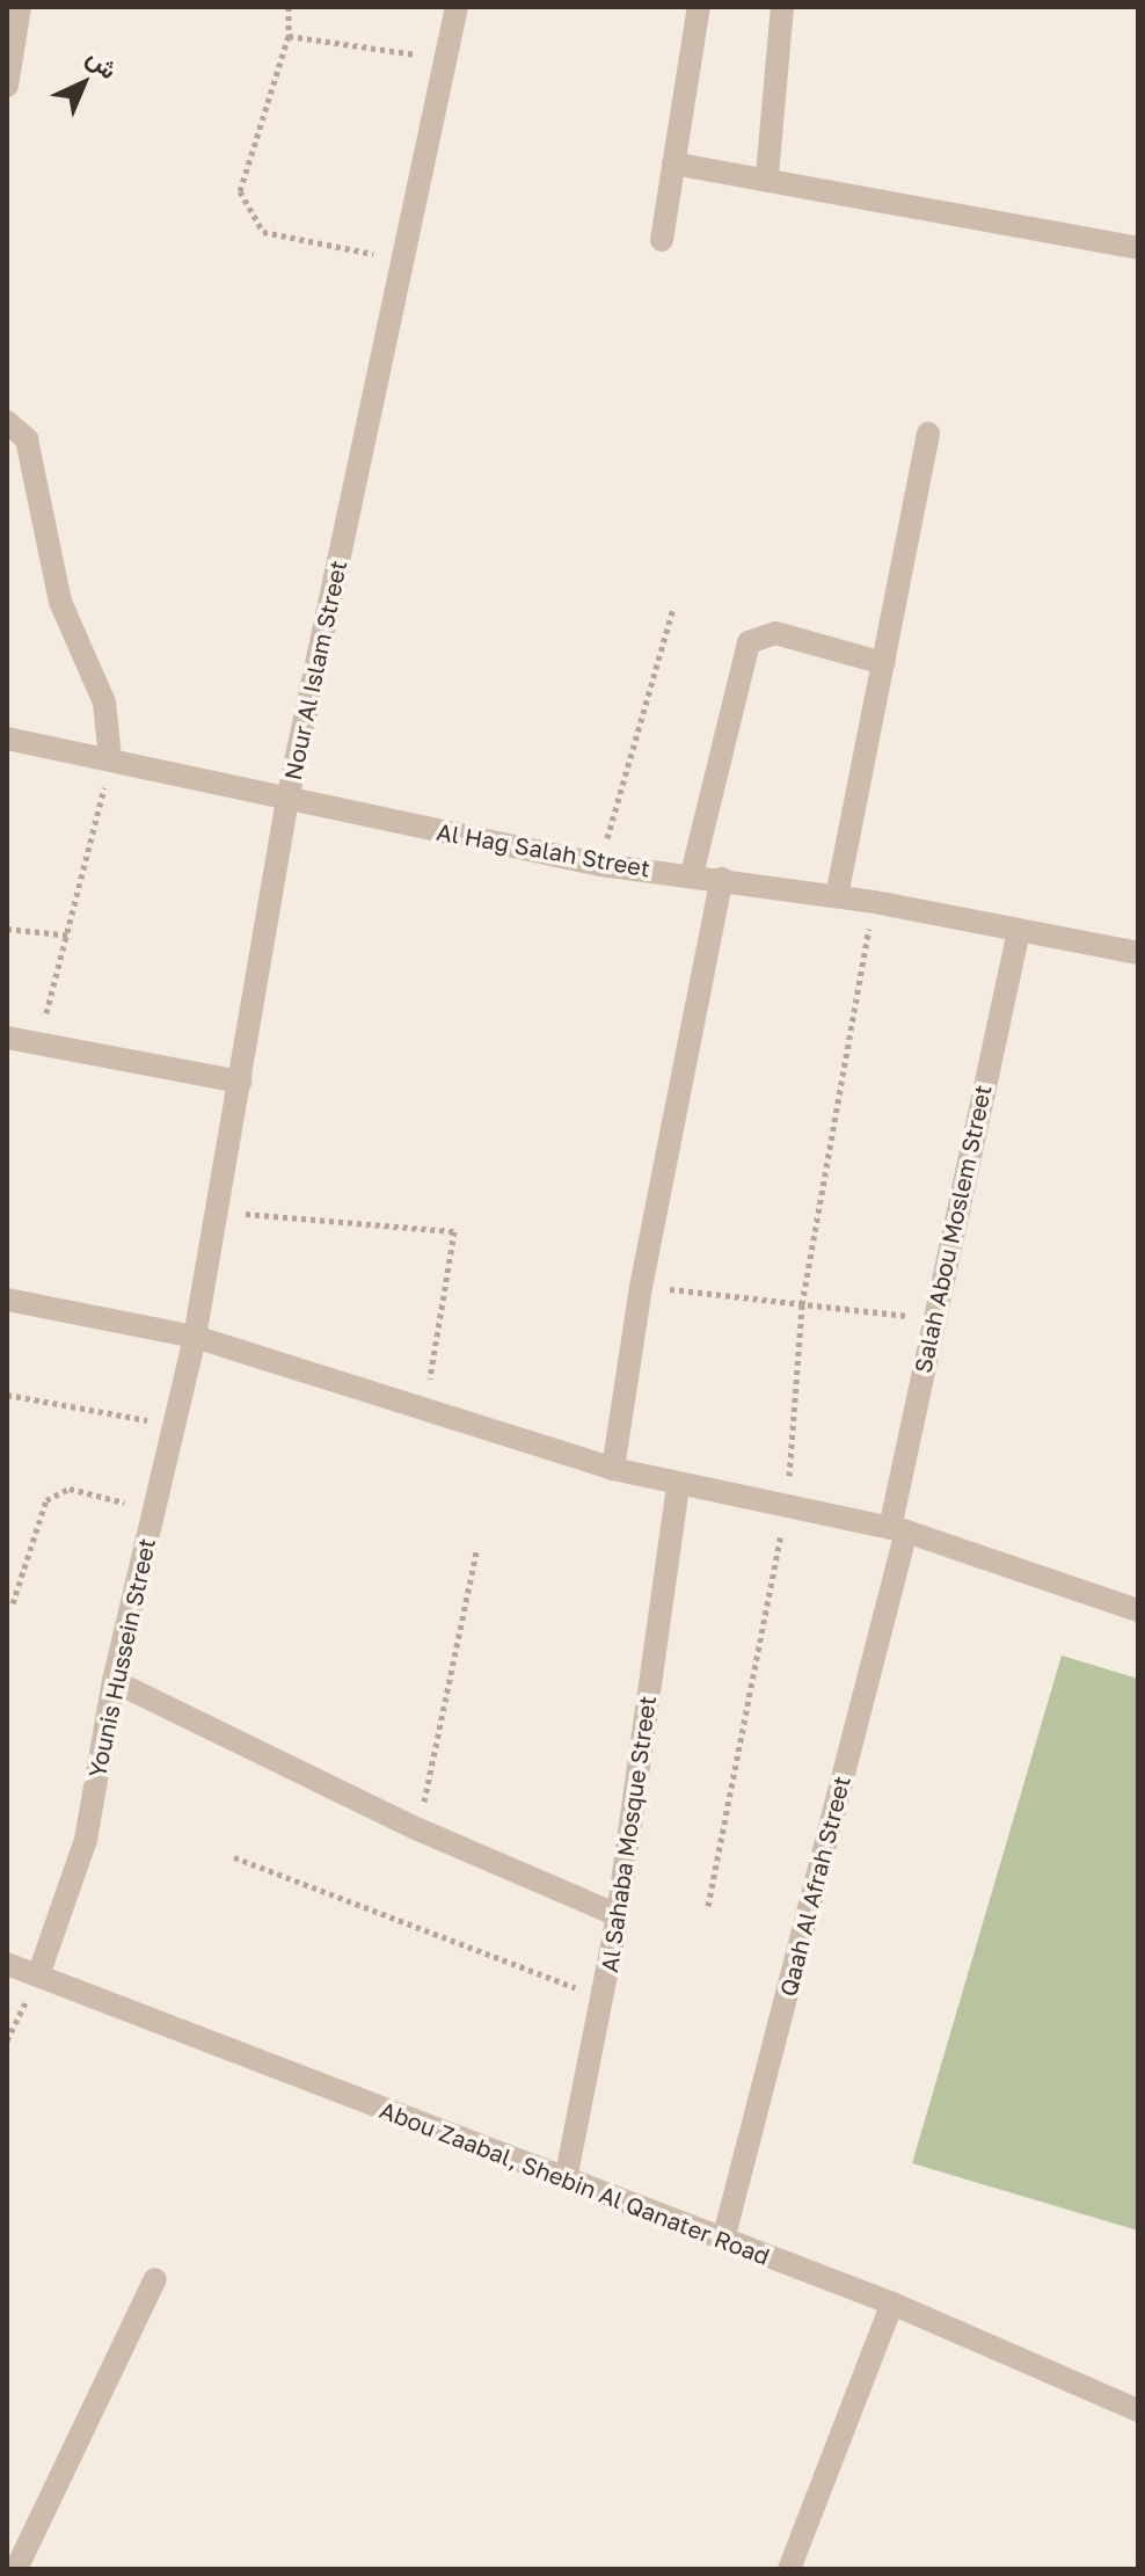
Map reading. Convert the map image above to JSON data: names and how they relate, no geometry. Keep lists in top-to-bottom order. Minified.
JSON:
{"streets":{"street":["Nour Al Islam Street","Al Hag Salah Street","Salah Abou Moslem Street","Younis Hussein Street","Al Sahaba Mosque Street","Qaah Al Afrah Street","Abou Zaabal, Shebin Al Qanater Road"]},"crossings":[["Nour Al Islam Street","Al Hag Salah Street"],["Nour Al Islam Street","Younis Hussein Street"],["Al Hag Salah Street","Salah Abou Moslem Street"],["Salah Abou Moslem Street","Qaah Al Afrah Street"],["Younis Hussein Street","Abou Zaabal, Shebin Al Qanater Road"],["Al Sahaba Mosque Street","Abou Zaabal, Shebin Al Qanater Road"],["Qaah Al Afrah Street","Abou Zaabal, Shebin Al Qanater Road"]],"north":"top right"}
